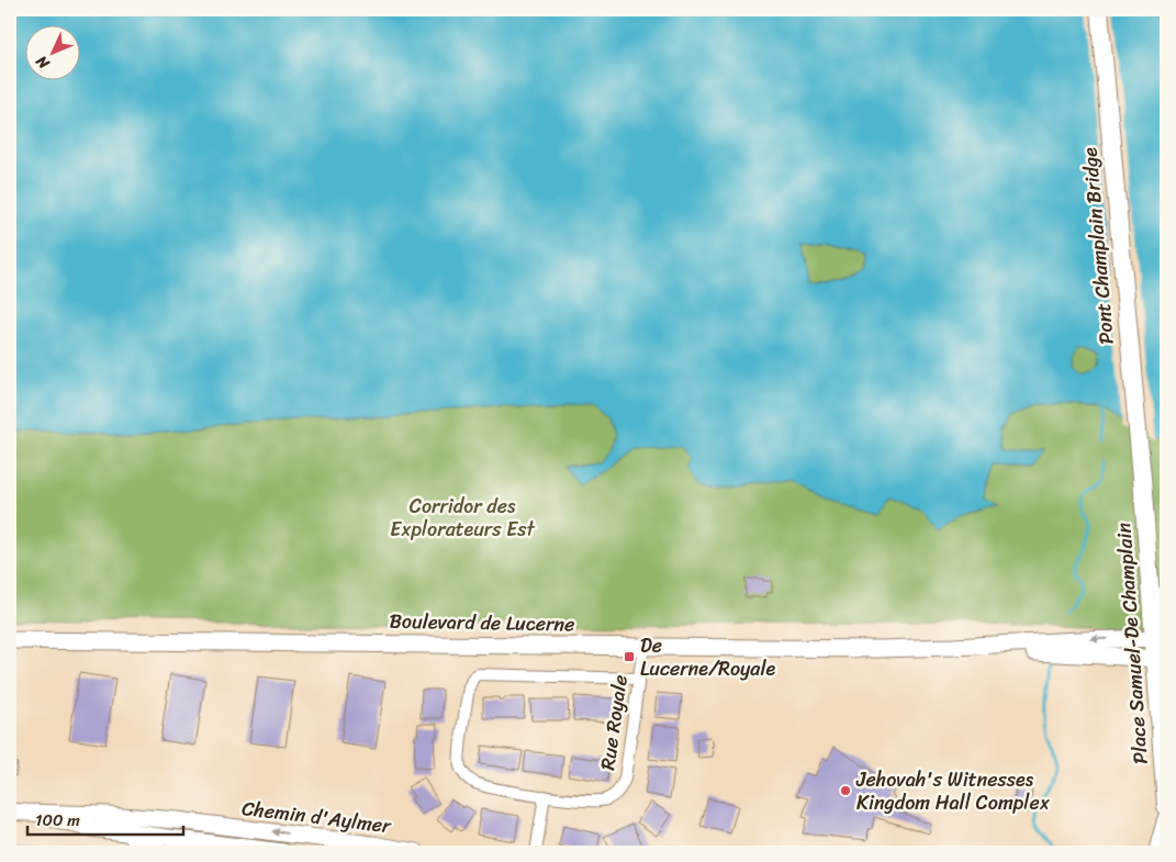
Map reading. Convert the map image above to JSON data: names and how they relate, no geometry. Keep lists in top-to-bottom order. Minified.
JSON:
{"streets":{"main road":["Pont Champlain Bridge","Place Samuel-De Champlain"],"street":["Boulevard de Lucerne","Rue Royale","Chemin d'Aylmer"]},"crossings":[["Pont Champlain Bridge","Place Samuel-De Champlain"],["Boulevard de Lucerne","Place Samuel-De Champlain"],["Boulevard de Lucerne","Rue Royale"]],"parks":["Corridor des Explorateurs Est"],"places":{"transit":["De Lucerne/Royale"],"other":["Jehovah's Witnesses Kingdom Hall Complex"]},"scale_bar":"100 m","north":"bottom left"}
